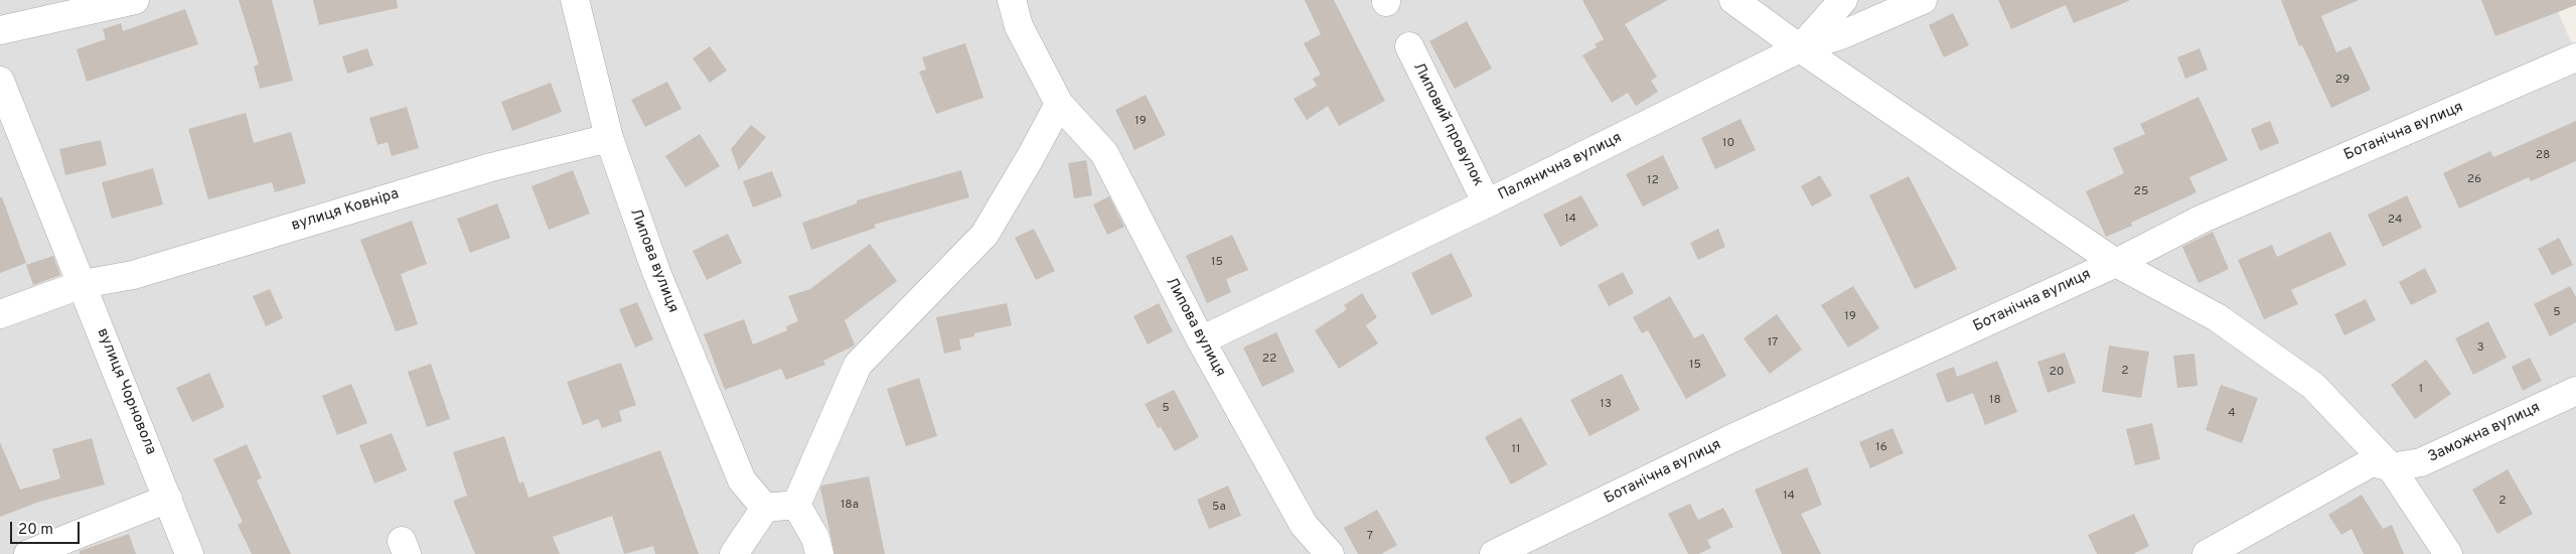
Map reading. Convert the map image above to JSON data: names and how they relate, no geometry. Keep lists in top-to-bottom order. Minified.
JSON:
{"streets":{"street":["Липовий провулок","Ботанічна вулиця","Палянична вулиця","вулиця Ковніра","Липова вулиця","вулиця Чорновола","Заможна вулиця"]},"crossings":[["Липовий провулок","Палянична вулиця"],["Палянична вулиця","Липова вулиця"],["вулиця Ковніра","Липова вулиця"],["вулиця Ковніра","вулиця Чорновола"]],"house_numbers":["29","19","10","28","26","12","25","14","24","15","5","19","17","3","22","15","2","20","1","18","13","5","4","16","11","14","2","18а","5а","7"],"scale_bar":"20 m"}
